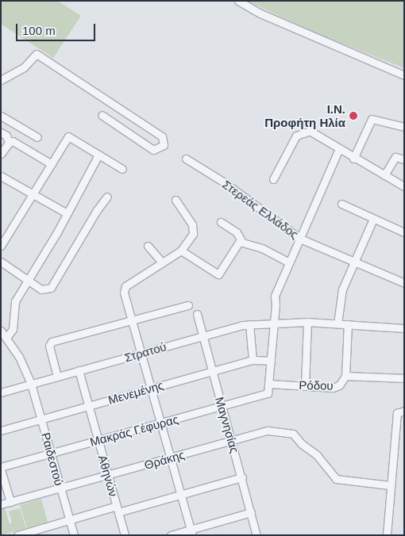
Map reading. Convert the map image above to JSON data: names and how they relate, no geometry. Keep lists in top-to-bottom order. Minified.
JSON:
{"streets":{"street":["Στερεάς Ελλάδος","Στρατού","Ρόδου","Μενεμένης","Μαγνησίας","Μακράς Γέφυρας","Ραιδεστού","Θράκης","Αθηνών"]},"crossings":[["Στρατού","Μαγνησίας"],["Στρατού","Ραιδεστού"],["Στρατού","Αθηνών"],["Ρόδου","Μακράς Γέφυρας"],["Μενεμένης","Μαγνησίας"],["Μενεμένης","Ραιδεστού"],["Μενεμένης","Αθηνών"],["Μαγνησίας","Μακράς Γέφυρας"],["Μαγνησίας","Θράκης"],["Μακράς Γέφυρας","Ραιδεστού"],["Μακράς Γέφυρας","Αθηνών"],["Ραιδεστού","Θράκης"],["Θράκης","Αθηνών"]],"places":["Ι.Ν. Προφήτη Ηλία"],"scale_bar":"100 m"}
